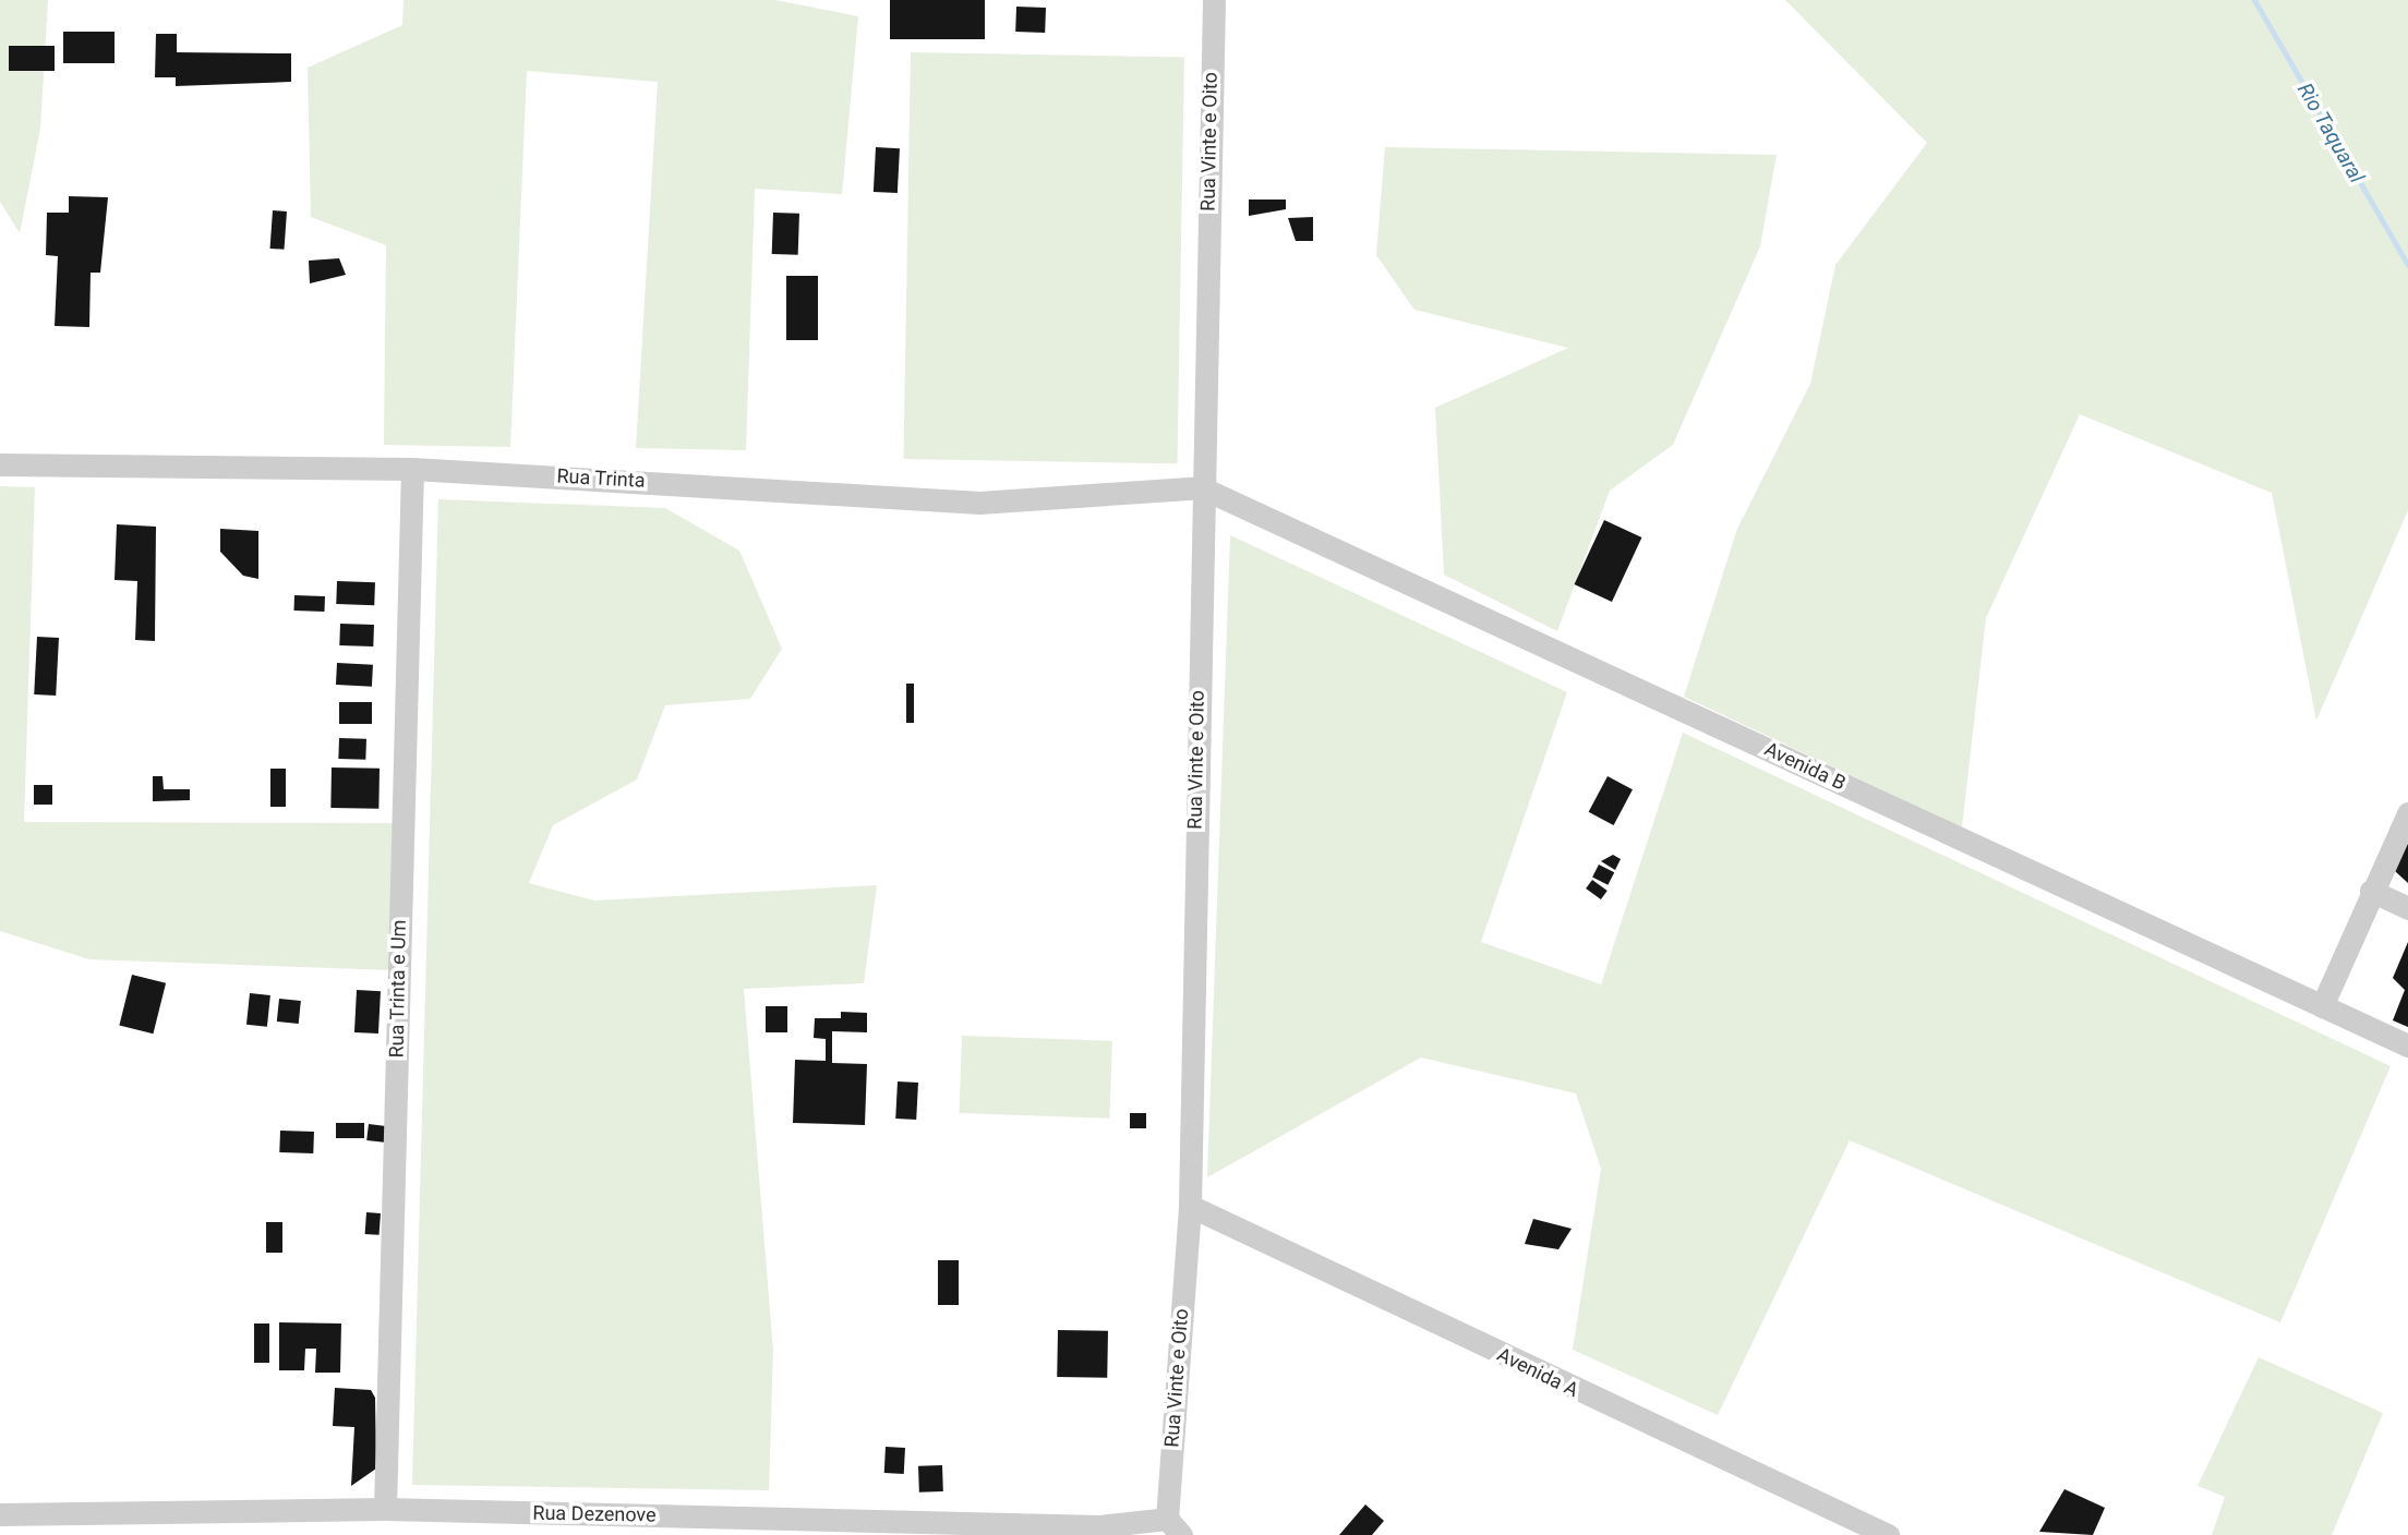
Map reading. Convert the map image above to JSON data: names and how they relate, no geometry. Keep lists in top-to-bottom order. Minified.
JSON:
{"streets":{"street":["Rua Vinte e Oito","Rua Trinta","Avenida B","Rua Trinta e Um","Avenida A","Rua Dezenove"]},"crossings":[["Rua Vinte e Oito","Rua Trinta"],["Rua Vinte e Oito","Avenida B"],["Rua Vinte e Oito","Avenida A"],["Rua Vinte e Oito","Rua Dezenove"],["Rua Trinta","Avenida B"],["Rua Trinta","Rua Trinta e Um"],["Rua Trinta e Um","Rua Dezenove"]],"water":["Rio Taquaral"]}
